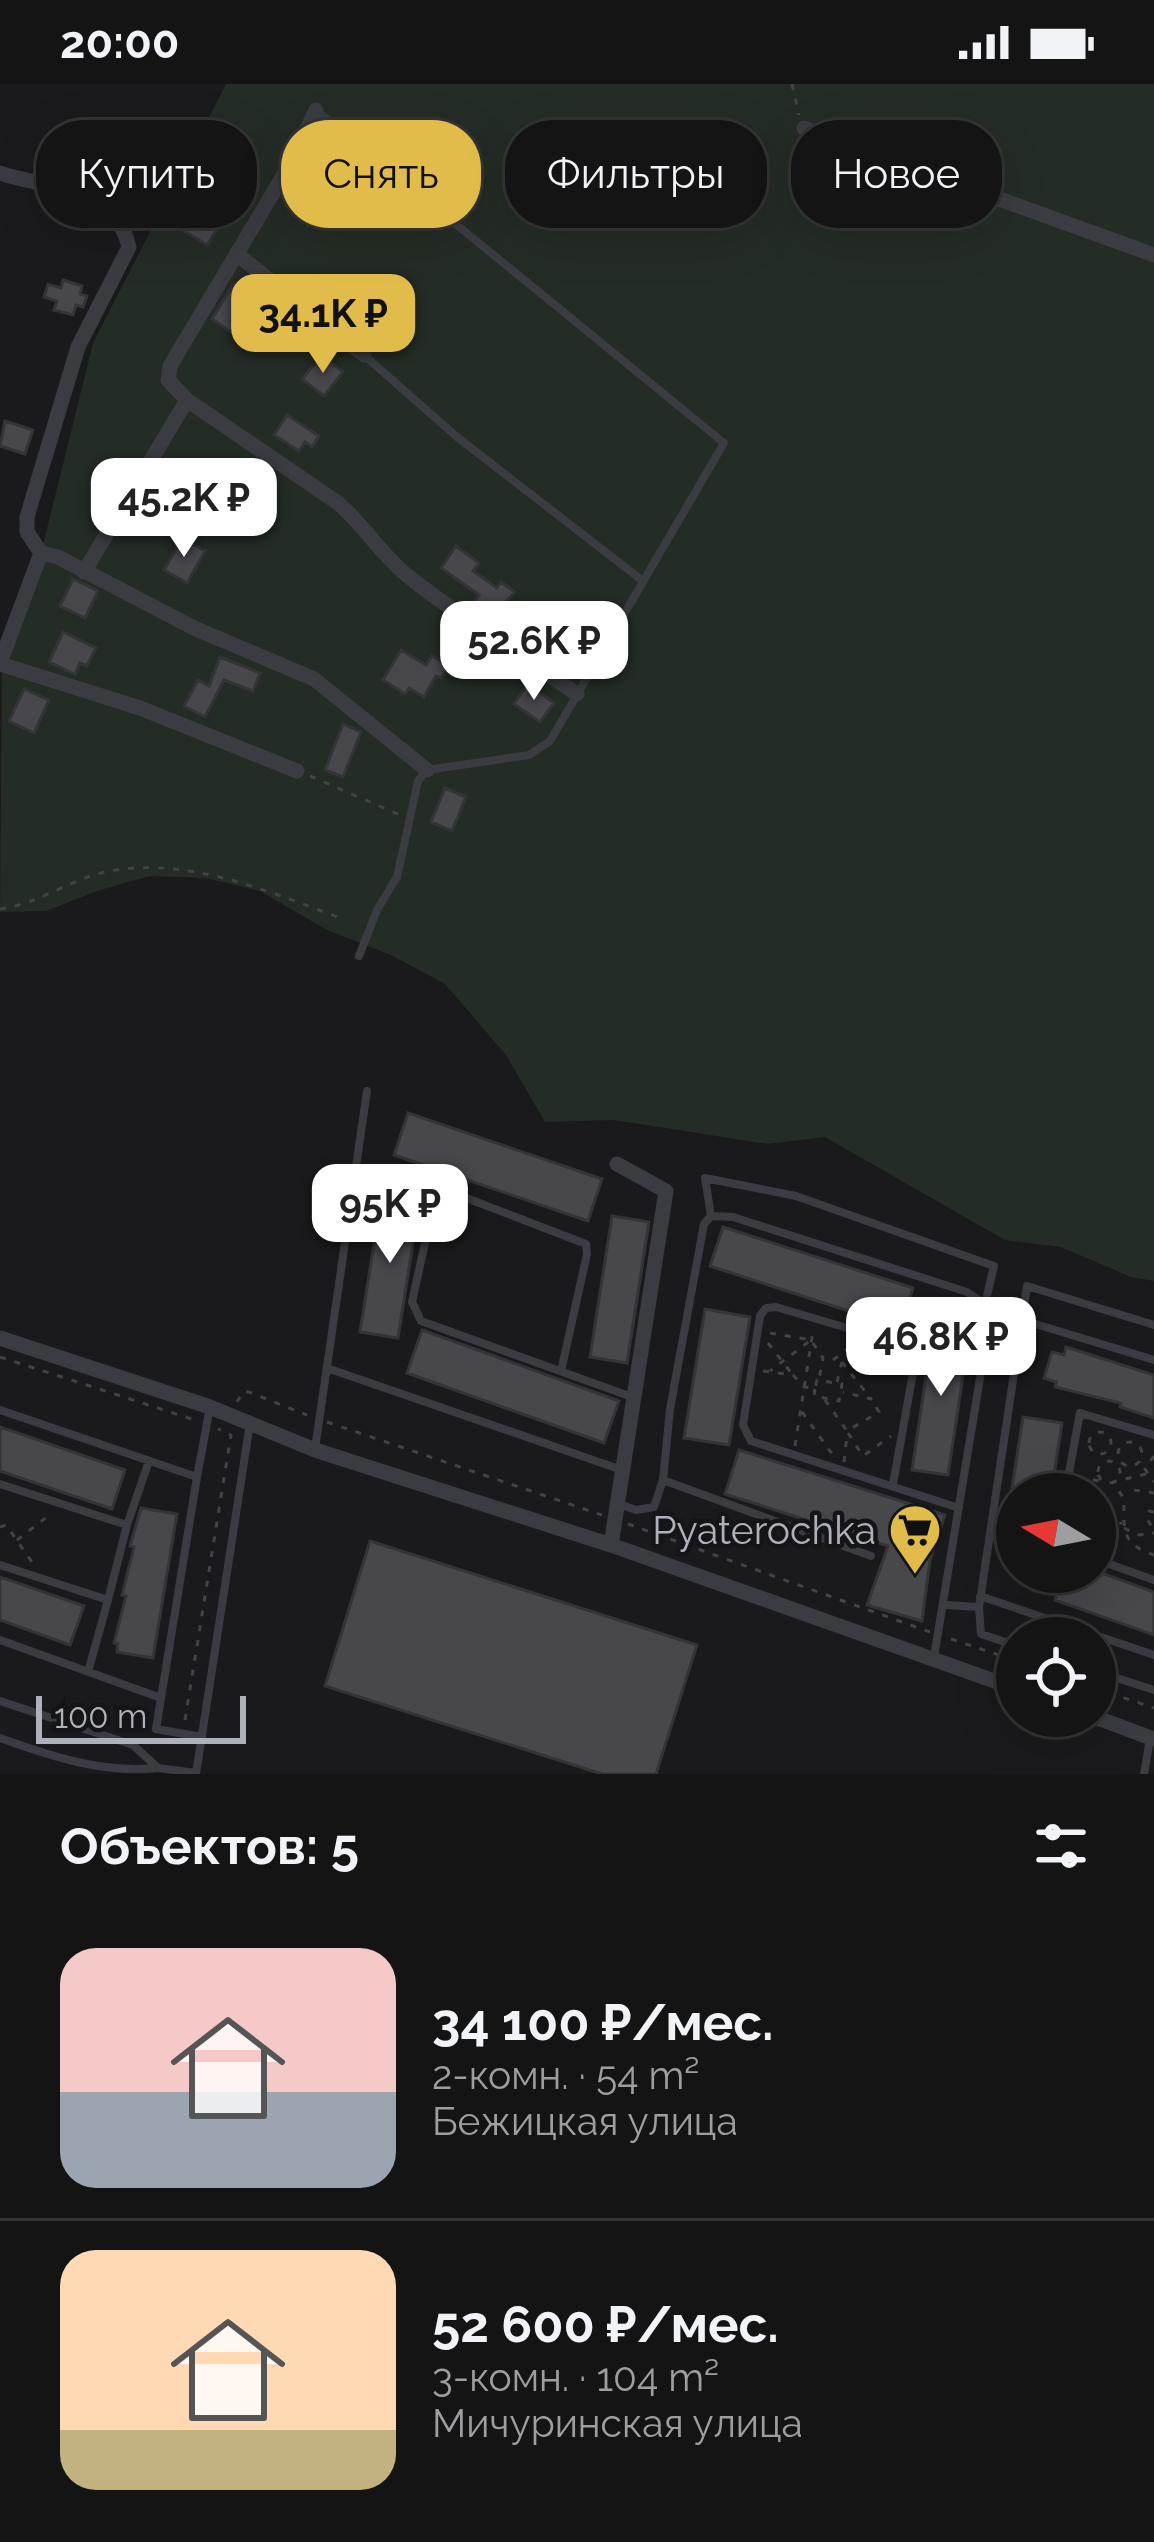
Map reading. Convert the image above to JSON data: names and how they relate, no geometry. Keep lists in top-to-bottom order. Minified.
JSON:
{"places":{"supermarket":["Pyaterochka"]},"scale_bar":"100 m","north":"left","page":{"status":"20:00","chip":["Купить","Снять","Фильтры","Новое"],"price":["34.1K ₽","45.2K ₽","52.6K ₽","95K ₽","46.8K ₽"],"scale":"100 m","heading":"Объектов: 5","list":[{"name":"34 100 ₽/мес.","note":"2-комн. · 54 m² · Бежицкая улица"},{"name":"52 600 ₽/мес.","note":"3-комн. · 104 m² · Мичуринская улица"}]}}
